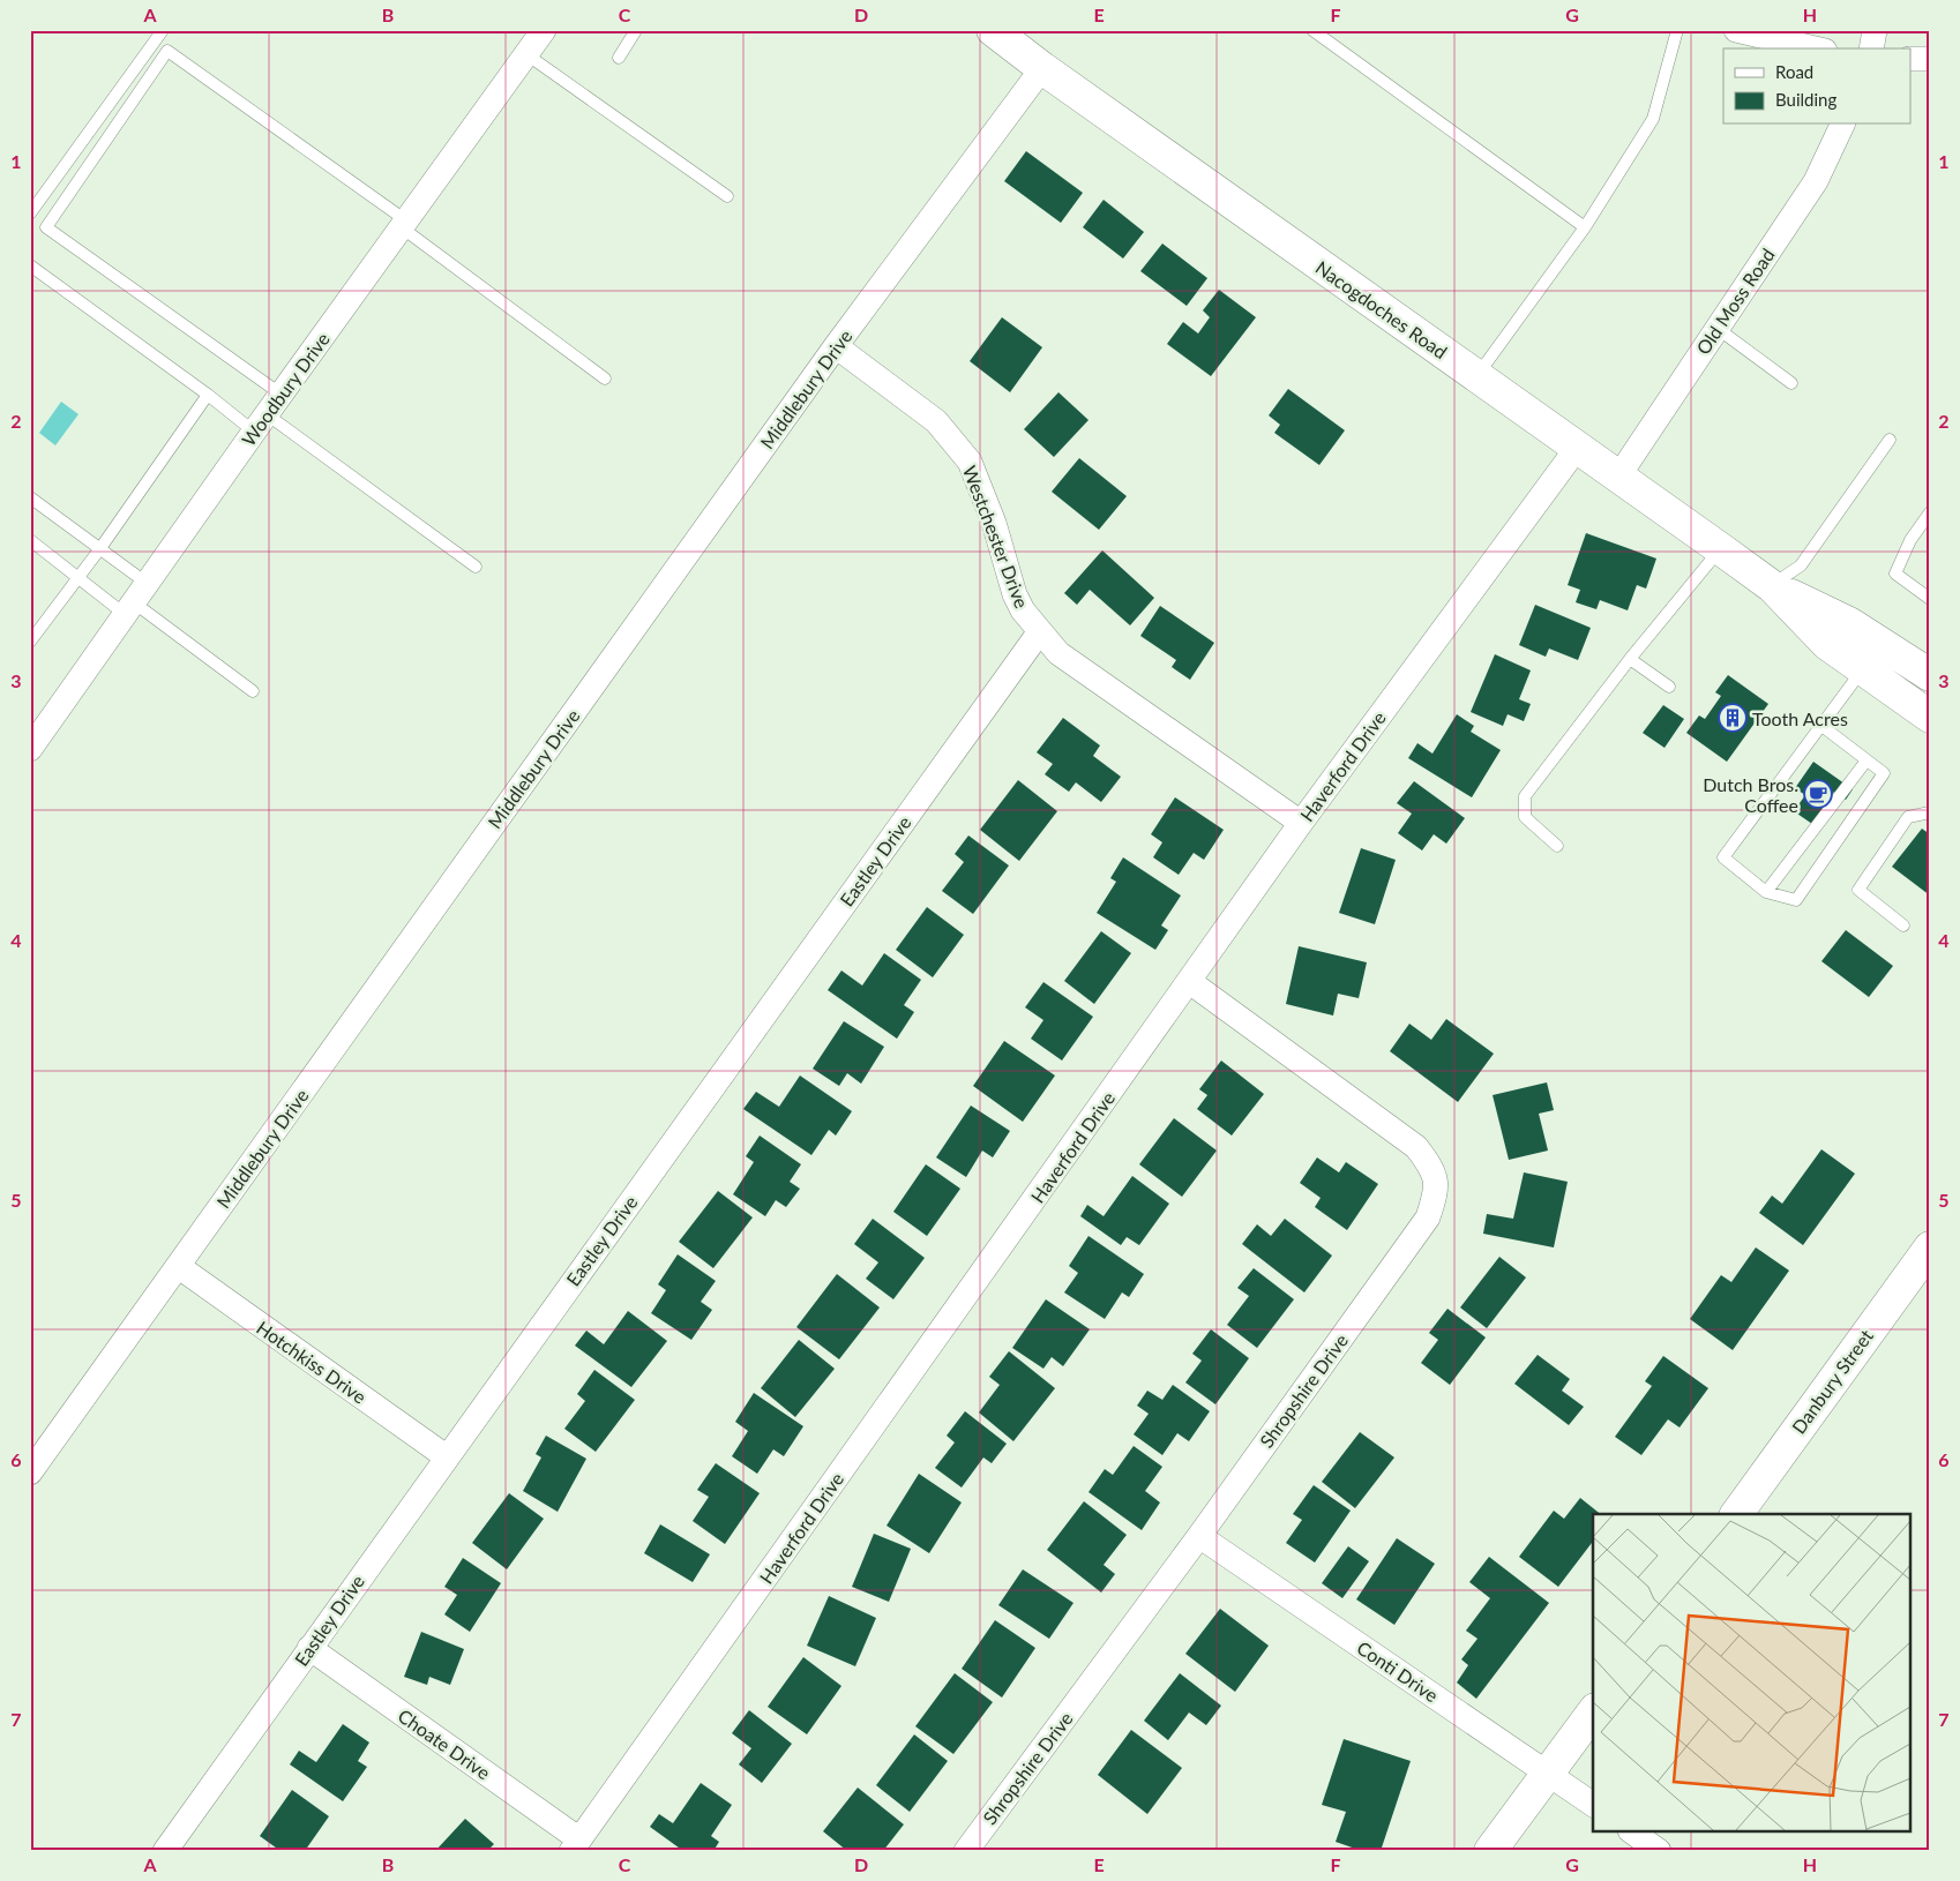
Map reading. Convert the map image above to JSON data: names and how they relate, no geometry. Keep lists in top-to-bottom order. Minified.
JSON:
{"streets":{"main road":["Nacogdoches Road","Danbury Street"],"street":["Old Moss Road","Woodbury Drive","Middlebury Drive","Westchester Drive","Haverford Drive","Eastley Drive","Hotchkiss Drive","Shropshire Drive","Conti Drive","Choate Drive"]},"crossings":[["Old Moss Road","Nacogdoches Road"],["Nacogdoches Road","Middlebury Drive"],["Nacogdoches Road","Haverford Drive"],["Middlebury Drive","Westchester Drive"],["Middlebury Drive","Hotchkiss Drive"],["Westchester Drive","Haverford Drive"],["Westchester Drive","Eastley Drive"],["Haverford Drive","Shropshire Drive"],["Haverford Drive","Choate Drive"],["Eastley Drive","Hotchkiss Drive"],["Eastley Drive","Choate Drive"],["Shropshire Drive","Conti Drive"]],"places":{"building":["Tooth Acres"],"cafe":["Dutch Bros. Coffee"]},"legend":["Road","Building"],"grid":{"columns":["A","B","C","D","E","F","G","H"],"rows":["1","2","3","4","5","6","7"]}}
